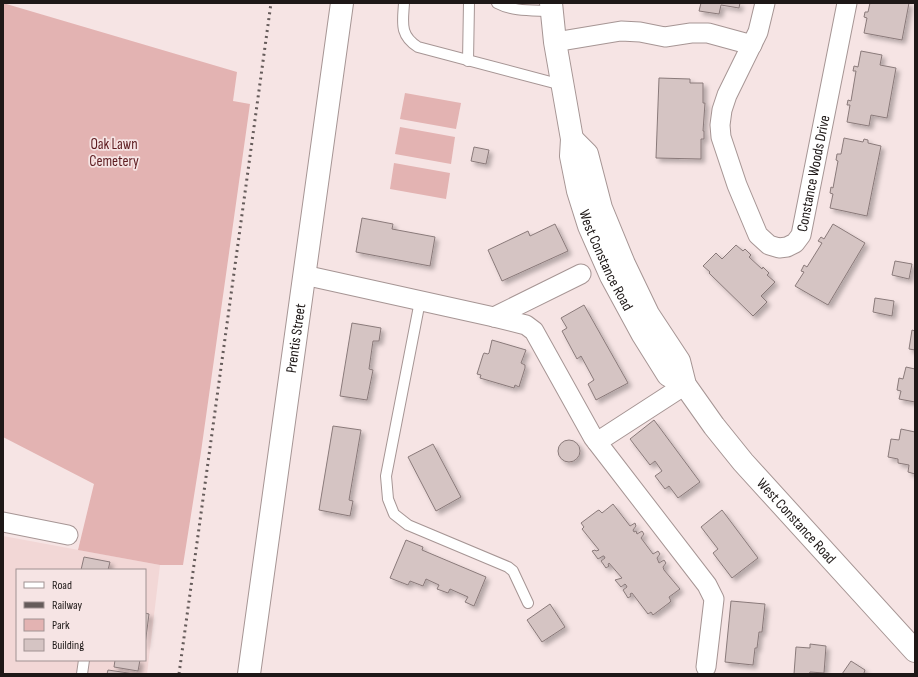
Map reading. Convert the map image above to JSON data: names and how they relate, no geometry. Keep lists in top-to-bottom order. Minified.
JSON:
{"streets":{"main road":["West Constance Road","Prentis Street"],"street":["Constance Woods Drive"]},"parks":["Oak Lawn Cemetery"],"legend":["Road","Railway","Park","Building"]}
